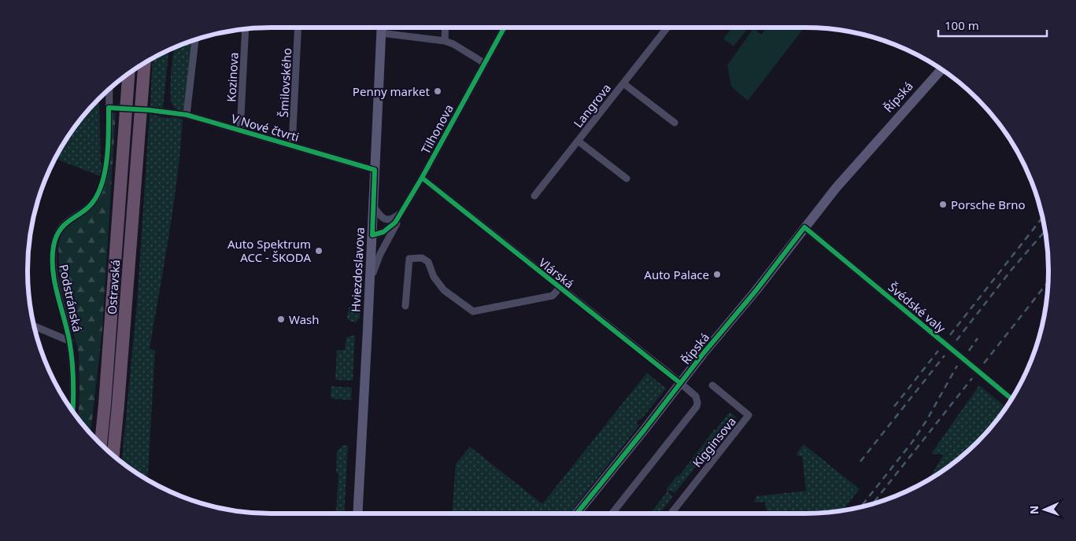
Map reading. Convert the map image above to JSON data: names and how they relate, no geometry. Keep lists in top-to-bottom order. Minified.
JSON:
{"streets":{"highway":["Ostravská"],"street":["Kozinova","Šmilovského","Řípská","Langrova","V Nové čtvrti","Tilhonova","Hviezdoslavova","Vlárská","Podstránská","Švédské valy","Kigginsova"]},"crossings":[["Kozinova","V Nové čtvrti"],["Šmilovského","V Nové čtvrti"],["Řípská","Vlárská"],["Řípská","Švédské valy"],["V Nové čtvrti","Hviezdoslavova"],["Tilhonova","Hviezdoslavova"],["Tilhonova","Vlárská"]],"places":["Penny market","Porsche Brno","Auto Spektrum ACC - ŠKODA","Auto Palace","Wash"],"scale_bar":"100 m","north":"left"}
